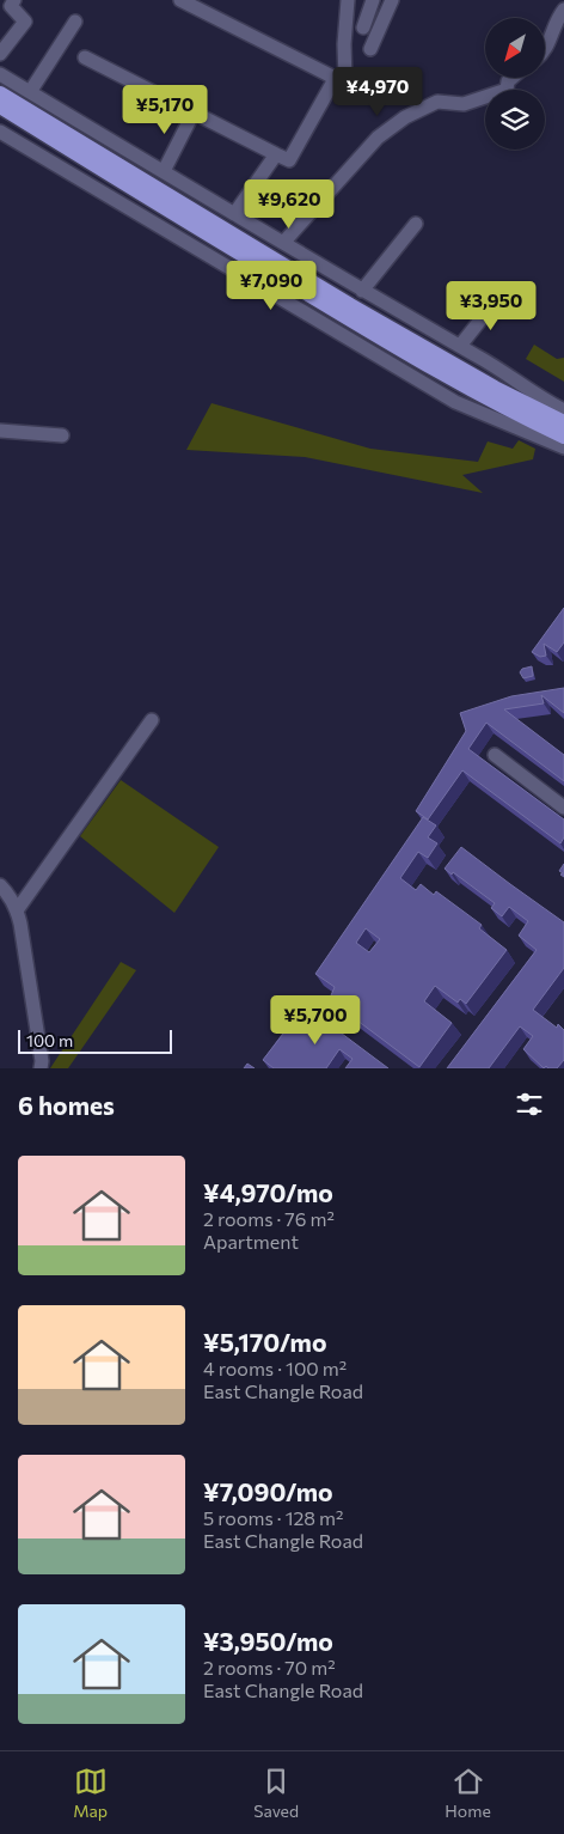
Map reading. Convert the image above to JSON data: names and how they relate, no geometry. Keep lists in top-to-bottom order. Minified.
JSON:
{"scale_bar":"100 m","north":"bottom left","page":{"price":["¥4,970","¥5,170","¥9,620","¥7,090","¥3,950","¥5,700"],"scale":"100 m","heading":"6 homes","list":[{"name":"¥4,970/mo","note":"2 rooms · 76 m² · Apartment"},{"name":"¥5,170/mo","note":"4 rooms · 100 m² · East Changle Road"},{"name":"¥7,090/mo","note":"5 rooms · 128 m² · East Changle Road"},{"name":"¥3,950/mo","note":"2 rooms · 70 m² · East Changle Road"}],"tabs":["Map","Saved","Home"]}}
